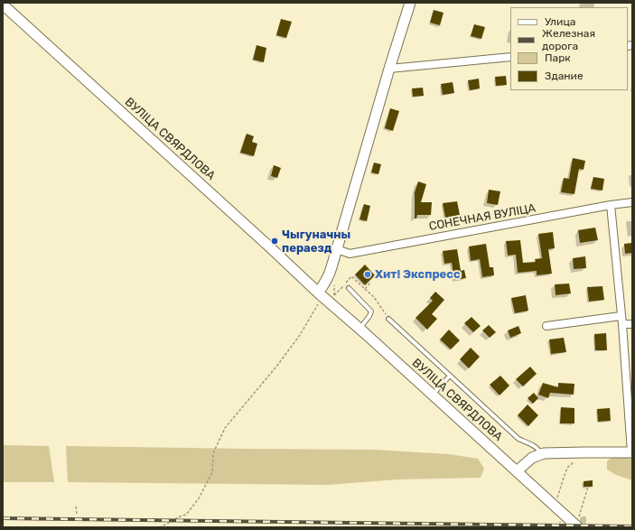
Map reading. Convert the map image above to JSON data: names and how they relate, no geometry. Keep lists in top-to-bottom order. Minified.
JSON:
{"streets":{"street":["ВУЛІЦА СВЯРДЛОВА","СОНЕЧНАЯ ВУЛІЦА"]},"places":["Чыгуначны пераезд","Хит! Экспресс"],"legend":["Улица","Железная дорога","Парк","Здание"]}
